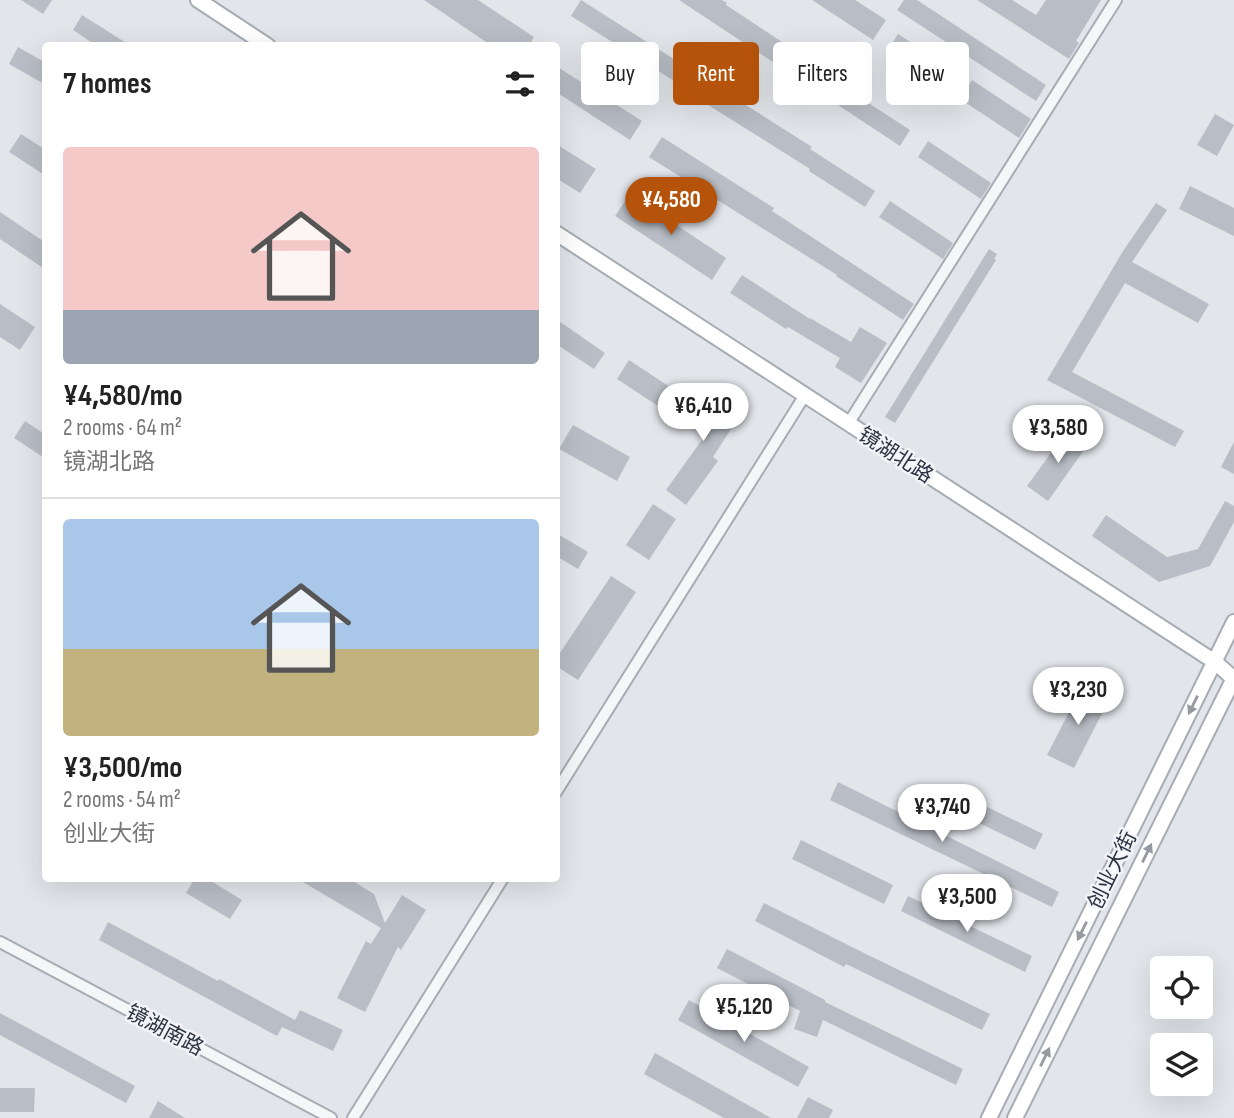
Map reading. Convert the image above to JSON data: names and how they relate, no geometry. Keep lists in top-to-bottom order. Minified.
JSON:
{"streets":{"main road":["镜湖北路","创业大街"],"street":["镜湖南路"]},"crossings":[["镜湖北路","创业大街"]],"page":{"chip":["Buy","Rent","Filters","New"],"heading":"7 homes","list":[{"name":"¥4,580/mo","note":"2 rooms · 64 m² · 镜湖北路"},{"name":"¥3,500/mo","note":"2 rooms · 54 m² · 创业大街"}],"price":["¥4,580","¥6,410","¥3,580","¥3,230","¥3,740","¥3,500","¥5,120"]}}
